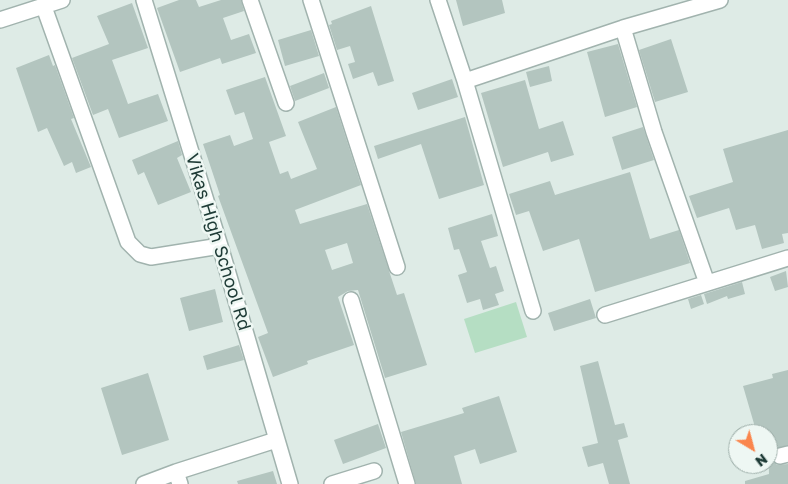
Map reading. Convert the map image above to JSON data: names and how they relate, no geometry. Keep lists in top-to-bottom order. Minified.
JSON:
{"streets":{"street":["Vikas High School Rd"]},"north":"bottom right"}
